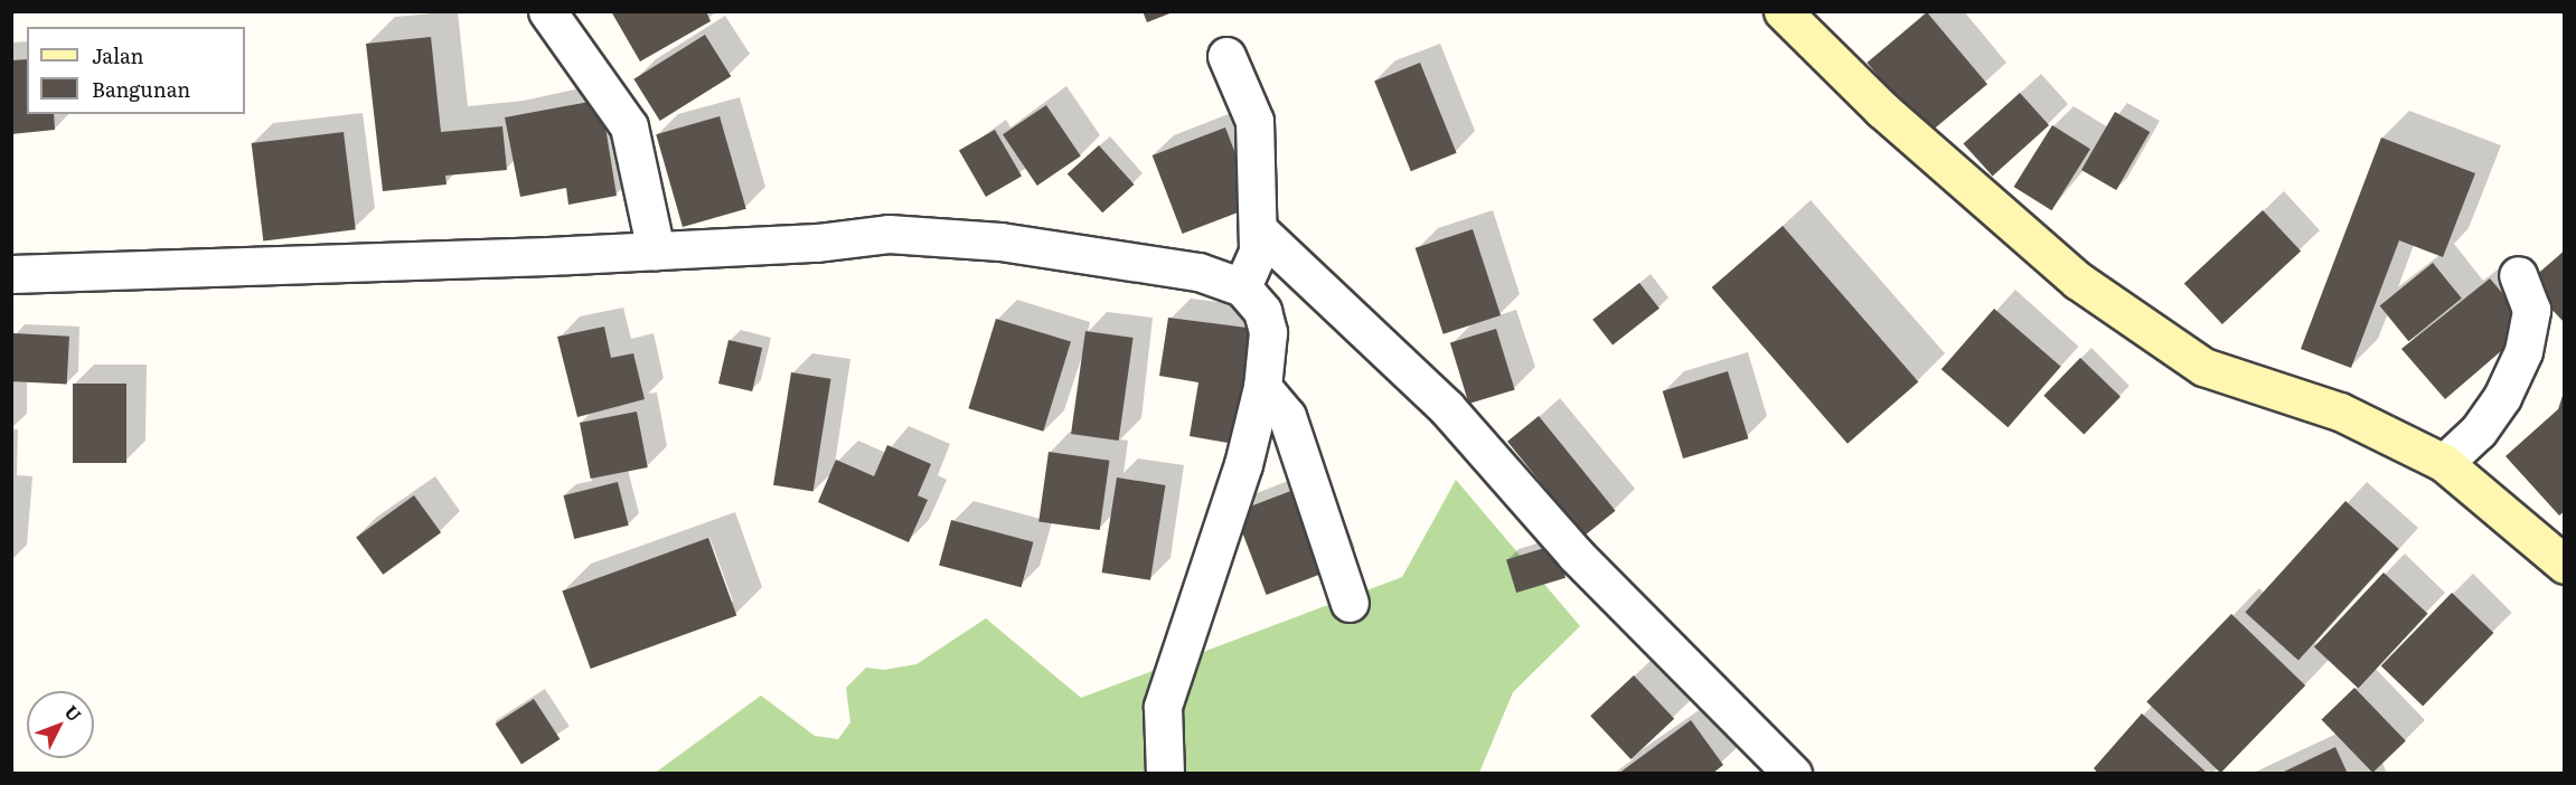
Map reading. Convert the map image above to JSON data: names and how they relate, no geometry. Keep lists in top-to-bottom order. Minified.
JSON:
{"legend":["Jalan","Bangunan"],"north":"top right"}
